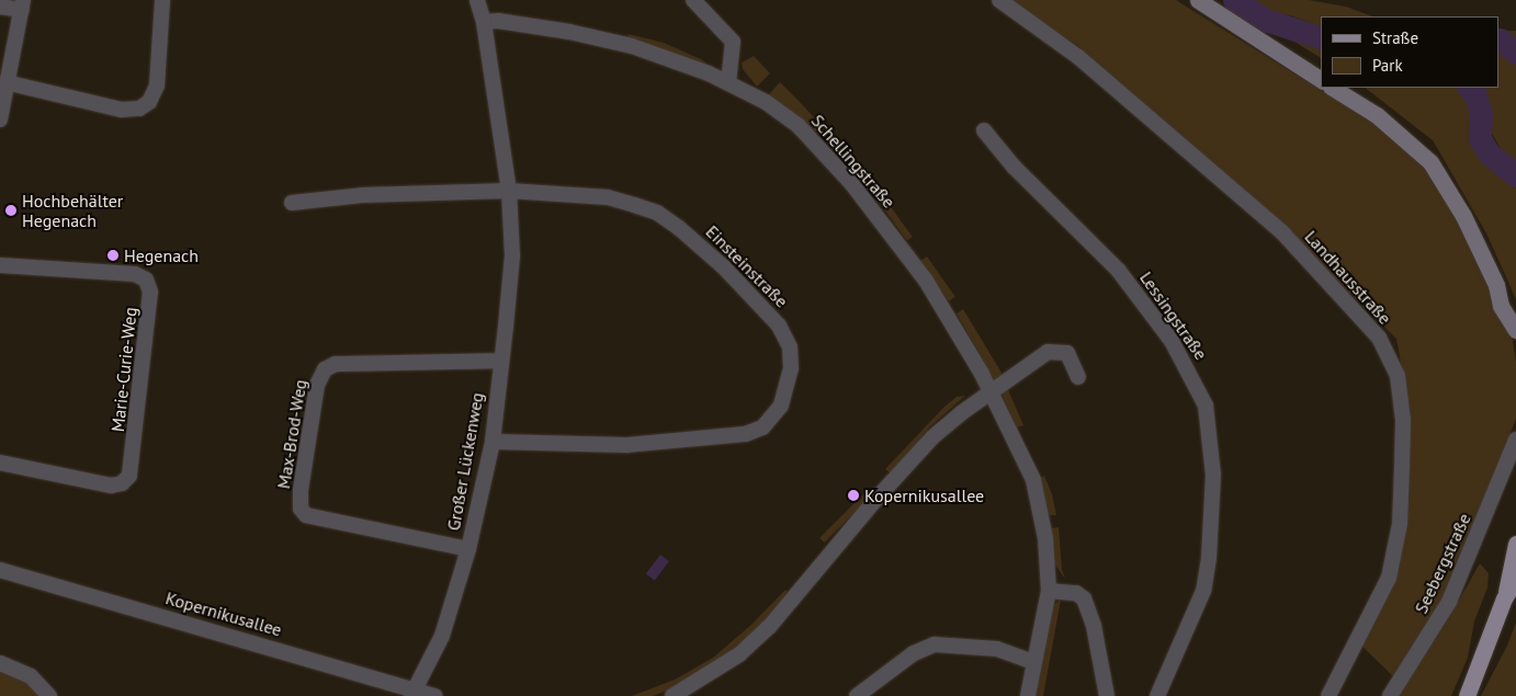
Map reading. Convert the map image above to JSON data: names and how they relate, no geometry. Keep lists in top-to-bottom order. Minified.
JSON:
{"streets":{"street":["Schellingstraße","Einsteinstraße","Landhausstraße","Lessingstraße","Marie-Curie-Weg","Max-Brod-Weg","Großer Lückenweg","Seebergstraße","Kopernikusallee"]},"crossings":[["Schellingstraße","Großer Lückenweg"],["Einsteinstraße","Großer Lückenweg"],["Max-Brod-Weg","Großer Lückenweg"],["Großer Lückenweg","Kopernikusallee"]],"places":["Hochbehälter Hegenach","Hegenach","Kopernikusallee"],"legend":["Straße","Park"]}
